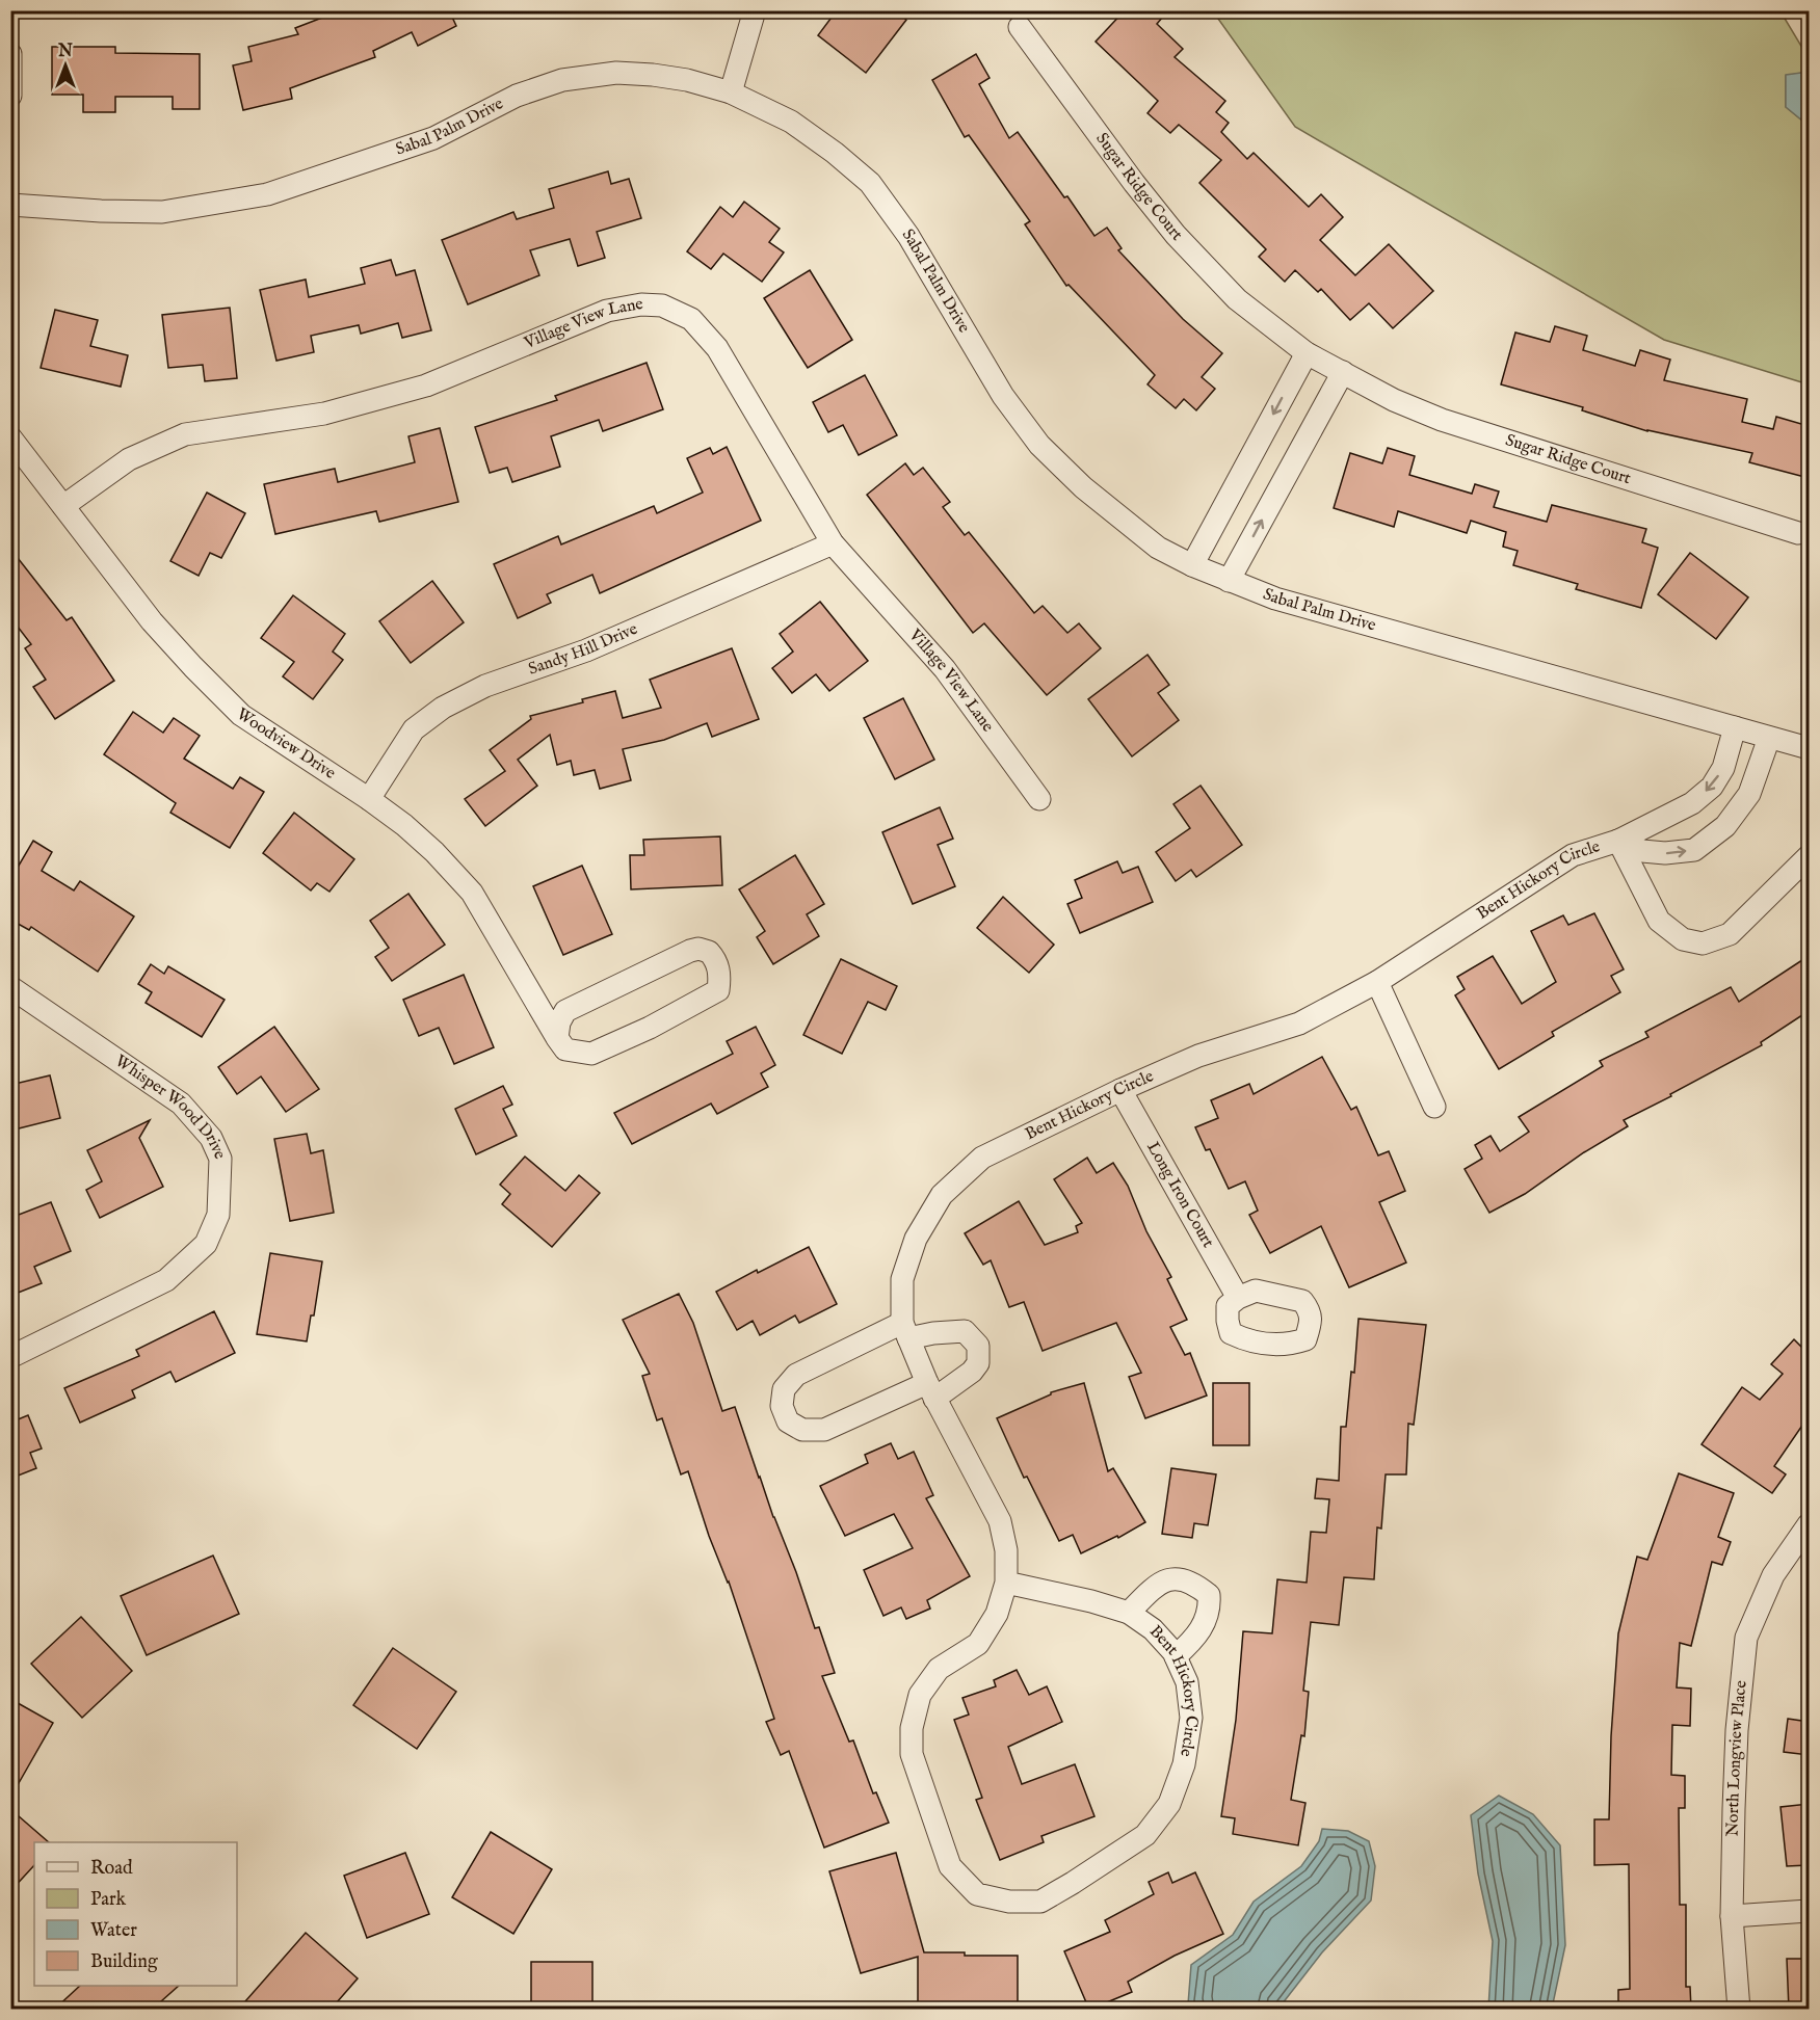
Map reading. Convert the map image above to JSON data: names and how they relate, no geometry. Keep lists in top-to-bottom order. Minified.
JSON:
{"streets":{"street":["Sabal Palm Drive","Sugar Ridge Court","Village View Lane","Sandy Hill Drive","Woodview Drive","Bent Hickory Circle","Whisper Wood Drive","Long Iron Court","North Longview Place"]},"crossings":[["Sabal Palm Drive","Bent Hickory Circle"],["Village View Lane","Sandy Hill Drive"],["Village View Lane","Woodview Drive"],["Sandy Hill Drive","Woodview Drive"],["Bent Hickory Circle","Long Iron Court"]],"legend":["Road","Park","Water","Building"],"north":"top"}
